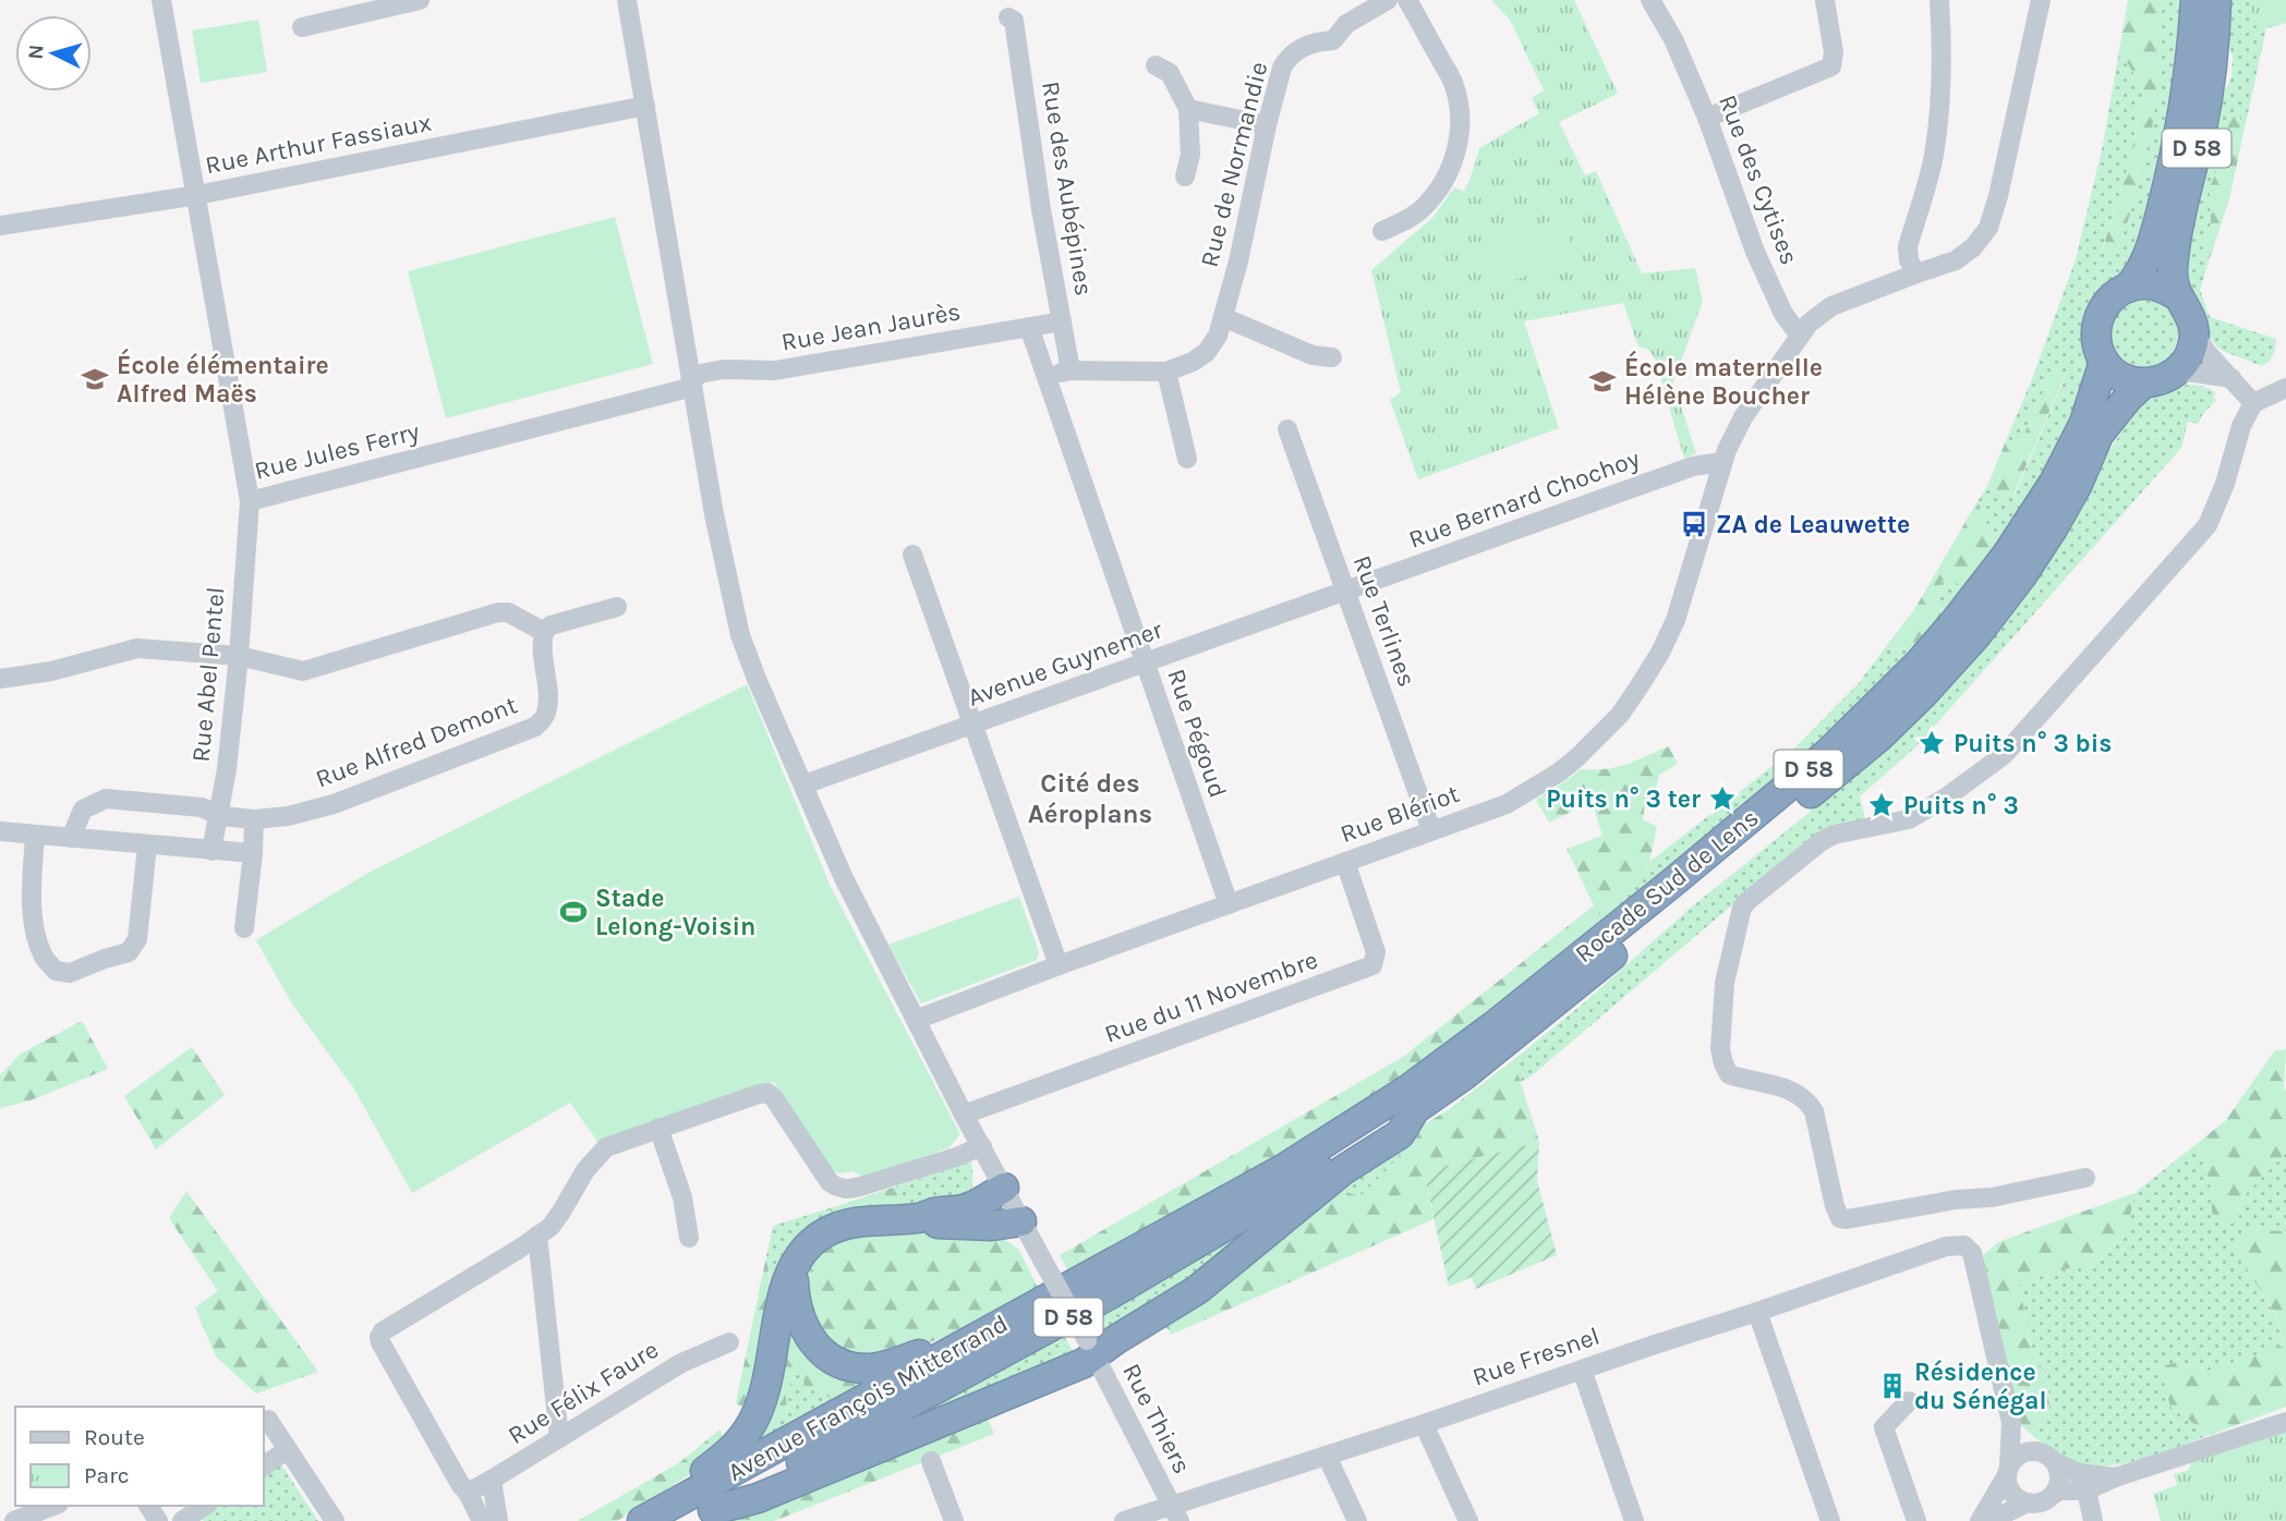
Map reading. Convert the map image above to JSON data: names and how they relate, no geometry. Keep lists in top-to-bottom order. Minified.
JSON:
{"streets":{"highway":["D 58","Rocade Sud de Lens","Avenue François Mitterrand"],"street":["Rue Arthur Fassiaux","Rue de Normandie","Rue des Cytises","Rue des Aubépines","Rue Jean Jaurès","Rue Jules Ferry","Rue Bernard Chochoy","Rue Terlines","Avenue Guynemer","Rue Abel Pentel","Rue Pégoud","Rue Alfred Demont","Rue Blériot","Rue du 11 Novembre","Rue Fresnel","Rue Félix Faure","Rue Thiers"]},"crossings":[["Rue Arthur Fassiaux","Rue Jules Ferry"],["Rue Arthur Fassiaux","Rue Thiers"],["D 58","Rocade Sud de Lens"],["Rue des Cytises","Rue Blériot"],["Rue des Aubépines","Rue Jean Jaurès"],["Rue Jean Jaurès","Rue Jules Ferry"],["Rue Jean Jaurès","Rue Pégoud"],["Rue Jean Jaurès","Rue Thiers"],["Rue Jules Ferry","Rue Abel Pentel"],["Rue Jules Ferry","Rue Thiers"],["Rue Bernard Chochoy","Rue Terlines"],["Rue Bernard Chochoy","Avenue Guynemer"],["Rue Bernard Chochoy","Rue Blériot"],["Rue Terlines","Avenue Guynemer"],["Rue Terlines","Rue Blériot"],["Avenue Guynemer","Rue Pégoud"],["Avenue Guynemer","Rue Thiers"],["Rue Abel Pentel","Rue Alfred Demont"],["Rue Pégoud","Rue Blériot"],["Rue Blériot","Rue du 11 Novembre"],["Rue Blériot","Rue Thiers"],["Rocade Sud de Lens","Avenue François Mitterrand"],["Rue du 11 Novembre","Rue Thiers"],["Rue Fresnel","Rue Thiers"]],"districts":["Cité des Aéroplans"],"places":{"school or university":["École élémentaire Alfred Maës","École maternelle Hélène Boucher"],"bus stop":["ZA de Leauwette"],"place":["Puits n° 3 bis","Puits n° 3 ter","Puits n° 3"],"sports":["Stade Lelong-Voisin"],"building":["Résidence du Sénégal"]},"legend":["Route","Parc"],"north":"left"}
